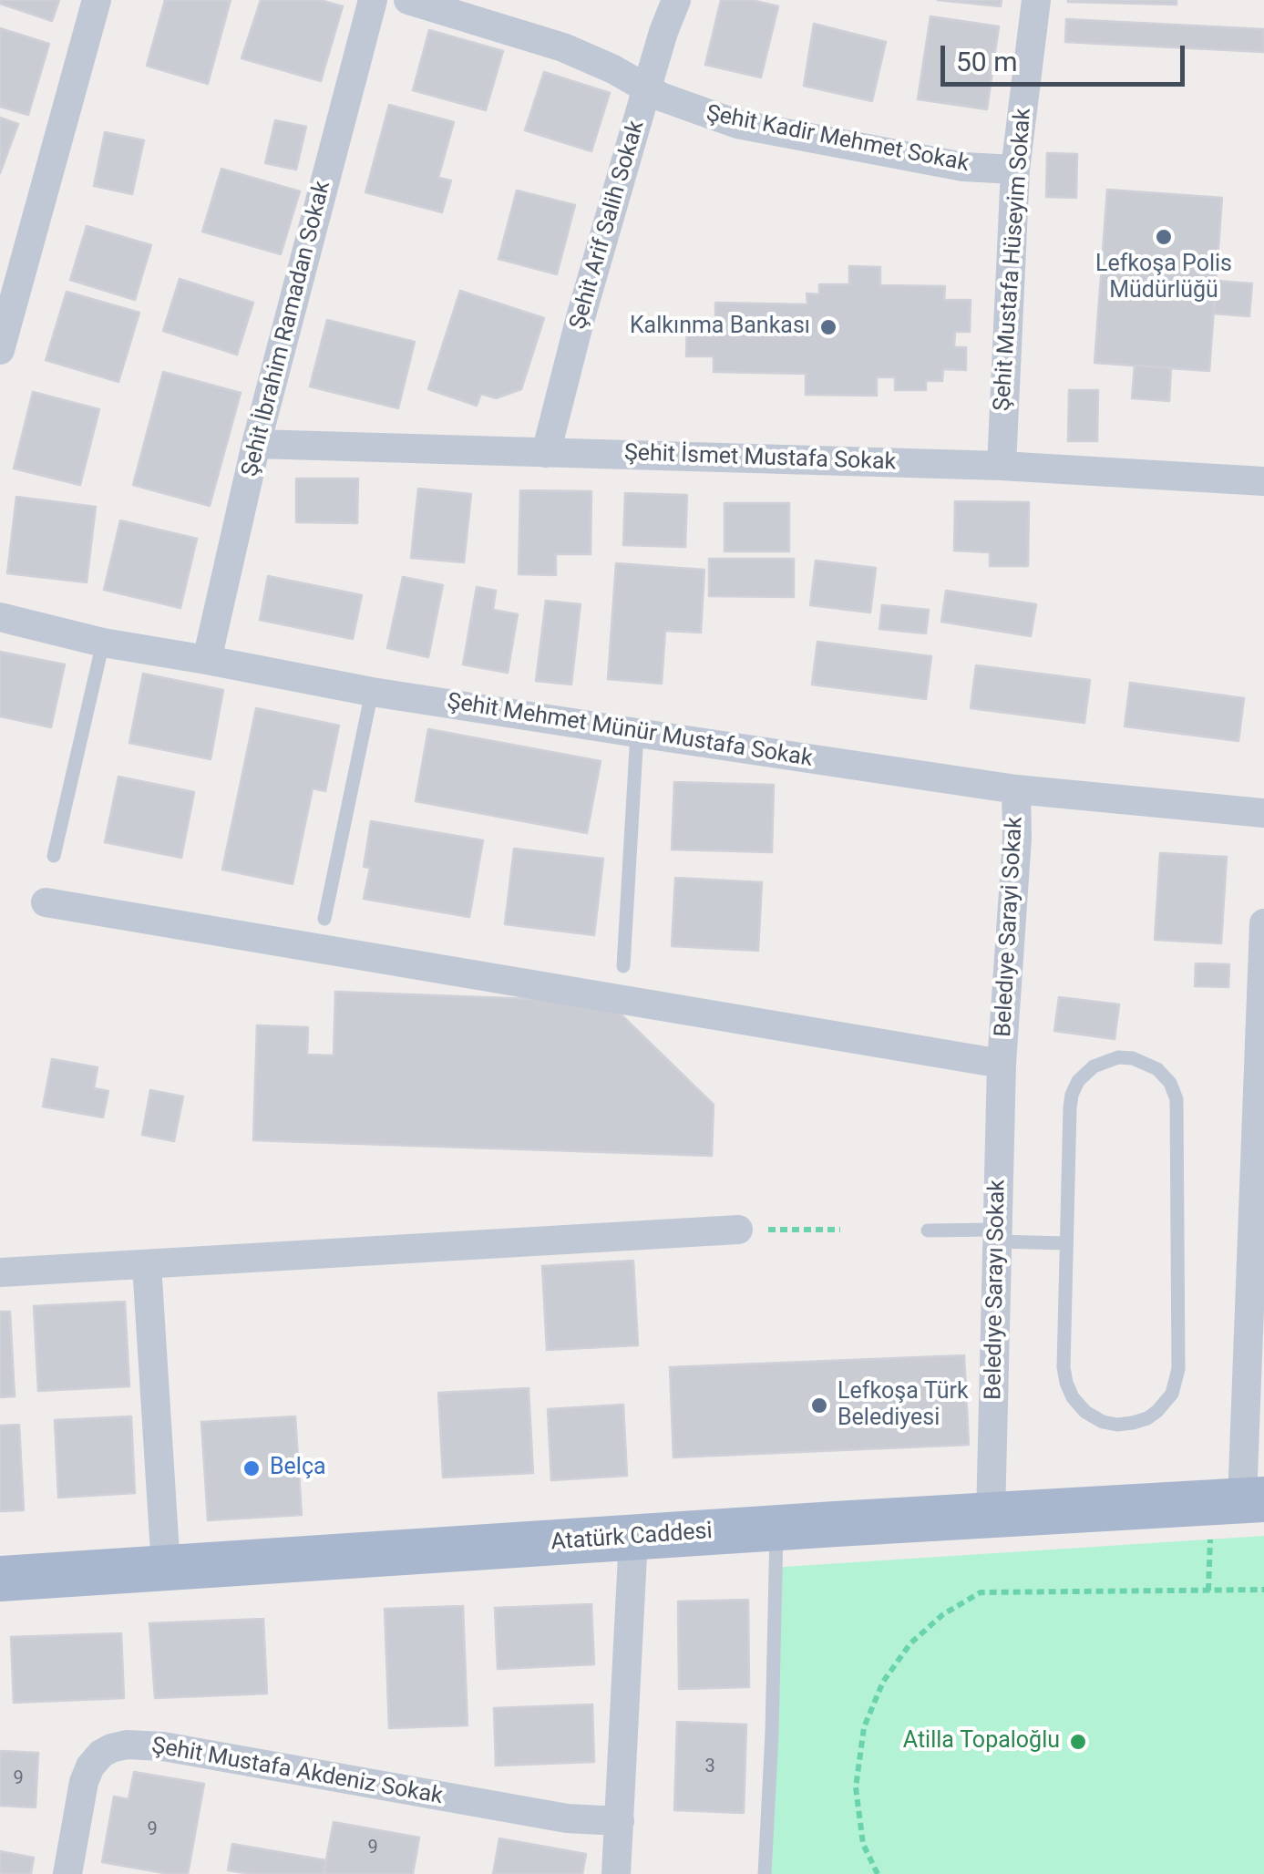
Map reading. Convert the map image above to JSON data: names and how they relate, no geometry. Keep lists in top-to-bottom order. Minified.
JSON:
{"streets":{"main road":["Atatürk Caddesi"],"street":["Şehit Kadir Mehmet Sokak","Şehit Arif Salih Sokak","Şehit Mustafa Hüseyim Sokak","Şehit İbrahim Ramadan Sokak","Şehit İsmet Mustafa Sokak","Şehit Mehmet Münür Mustafa Sokak","Beledıye Sarayi Sokak","Beledıye Sarayı Sokak","Şehit Mustafa Akdeniz Sokak"]},"crossings":[["Şehit Kadir Mehmet Sokak","Şehit Arif Salih Sokak"],["Şehit Kadir Mehmet Sokak","Şehit Mustafa Hüseyim Sokak"],["Şehit Arif Salih Sokak","Şehit İsmet Mustafa Sokak"],["Şehit Mustafa Hüseyim Sokak","Şehit İsmet Mustafa Sokak"],["Şehit İbrahim Ramadan Sokak","Şehit İsmet Mustafa Sokak"],["Şehit İbrahim Ramadan Sokak","Şehit Mehmet Münür Mustafa Sokak"],["Şehit Mehmet Münür Mustafa Sokak","Beledıye Sarayi Sokak"],["Beledıye Sarayi Sokak","Beledıye Sarayı Sokak"],["Beledıye Sarayı Sokak","Atatürk Caddesi"]],"places":["Lefkoşa Polis Müdürlüğü","Kalkınma Bankası","Lefkoşa Türk Belediyesi","Belça","Atilla Topaloğlu"],"house_numbers":["3","9","9","9"],"scale_bar":"50 m"}
